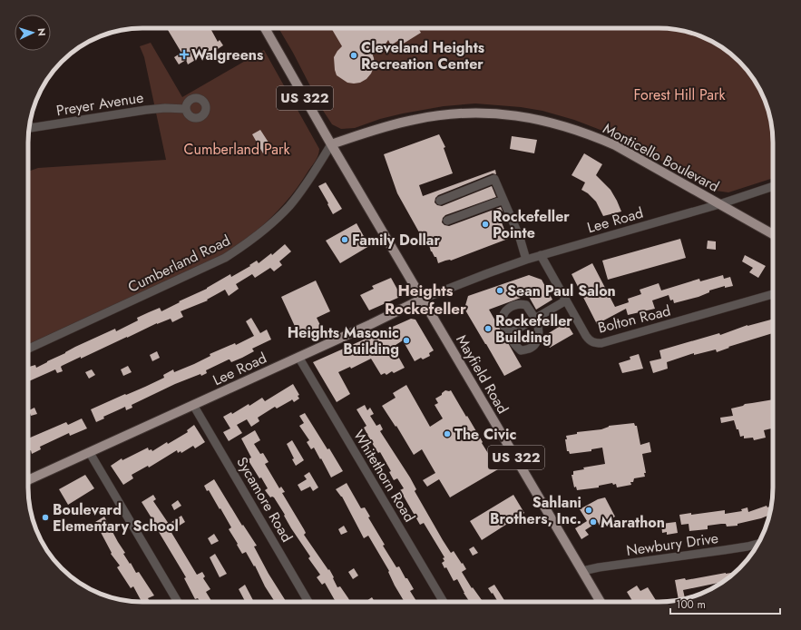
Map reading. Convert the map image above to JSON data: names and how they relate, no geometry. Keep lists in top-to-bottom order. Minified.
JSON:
{"streets":{"main road":["US 322","Monticello Boulevard","Lee Road","Mayfield Road"],"street":["Preyer Avenue","Cumberland Road","Bolton Road","Whitethorn Road","Sycamore Road","Newbury Drive"]},"crossings":[["Monticello Boulevard","Lee Road"],["Monticello Boulevard","Cumberland Road"],["Monticello Boulevard","Mayfield Road"],["Lee Road","Bolton Road"],["Lee Road","Mayfield Road"],["Lee Road","Whitethorn Road"],["Lee Road","Sycamore Road"],["Cumberland Road","Mayfield Road"],["Mayfield Road","Newbury Drive"]],"districts":["Heights Rockefeller"],"parks":["Forest Hill Park","Cumberland Park"],"places":{"health":["Walgreens"],"other":["Cleveland Heights Recreation Center","Rockefeller Pointe","Family Dollar","Sean Paul Salon","Rockefeller Building","Heights Masonic Building","The Civic","Sahlani Brothers, Inc.","Boulevard Elementary School","Marathon"]},"scale_bar":"100 m","north":"right"}
